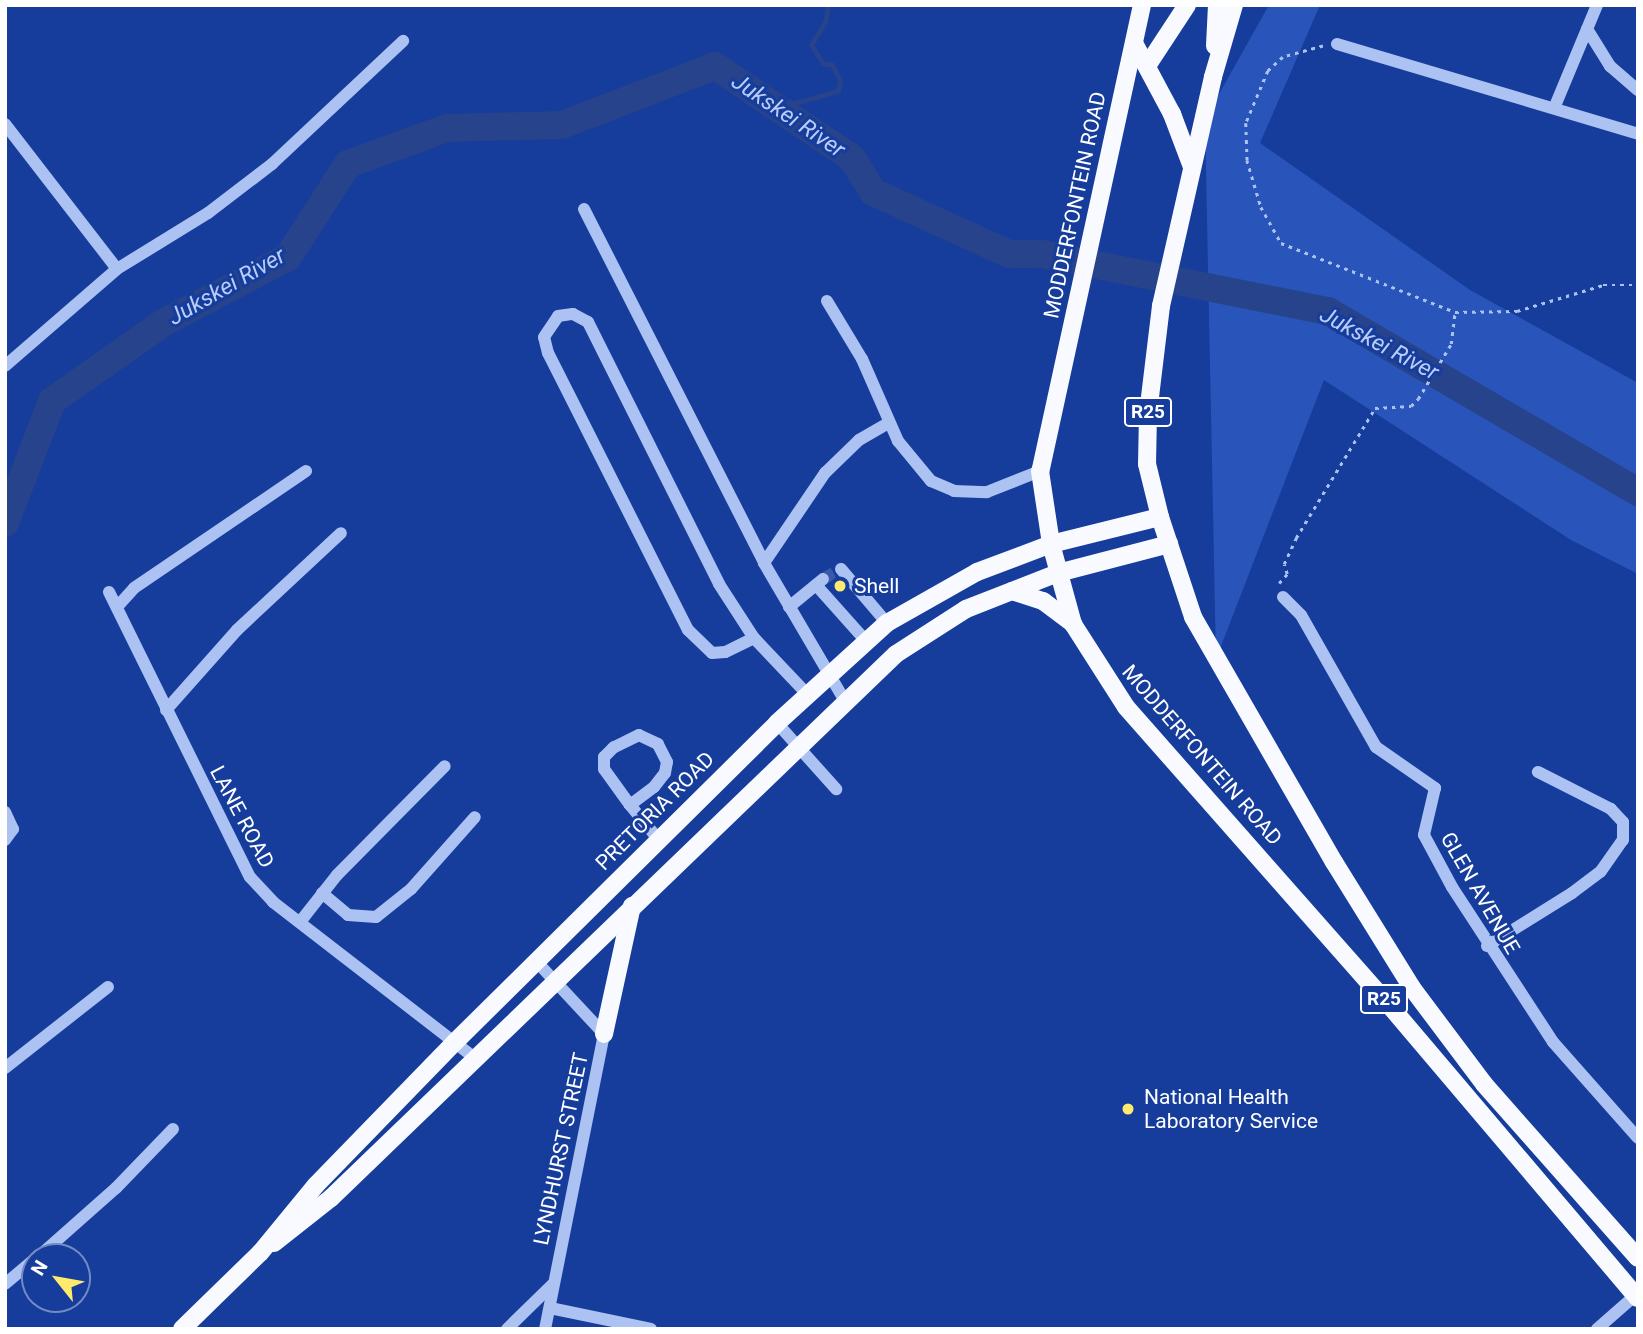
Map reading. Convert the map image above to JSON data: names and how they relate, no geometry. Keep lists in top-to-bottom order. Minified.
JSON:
{"streets":{"main road":["MODDERFONTEIN ROAD","R25","PRETORIA ROAD"],"street":["LANE ROAD","GLEN AVENUE","LYNDHURST STREET"]},"crossings":[["MODDERFONTEIN ROAD","PRETORIA ROAD"],["PRETORIA ROAD","LANE ROAD"],["PRETORIA ROAD","LYNDHURST STREET"]],"water":["Jukskei River"],"places":["Shell","National Health Laboratory Service"],"north":"top left"}
